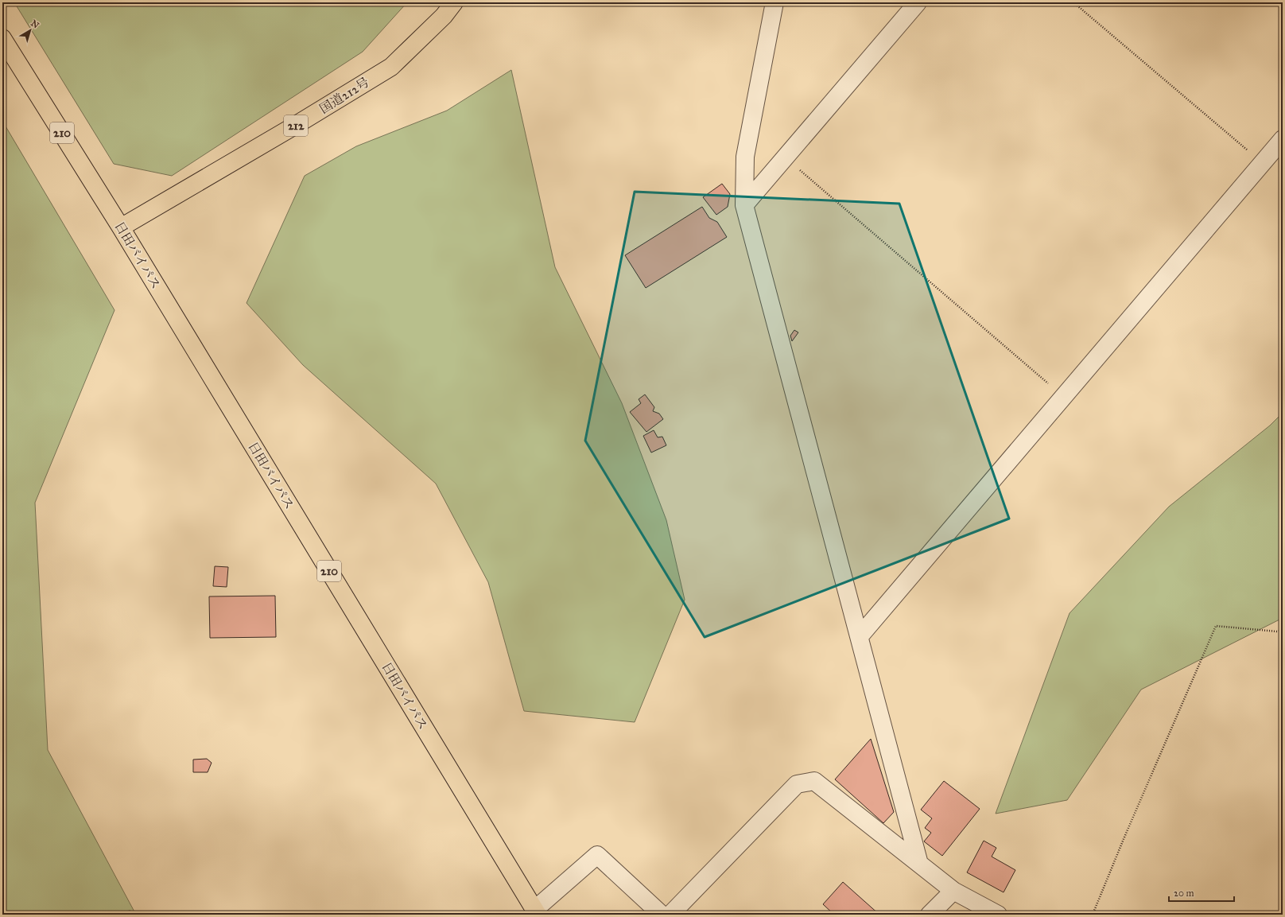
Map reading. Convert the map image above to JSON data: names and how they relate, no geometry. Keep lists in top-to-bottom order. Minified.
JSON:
{"streets":{"highway":["国道212号","212","210","日田バイパス"]},"crossings":[["国道212号","日田バイパス"]],"scale_bar":"20 m","north":"top right"}
